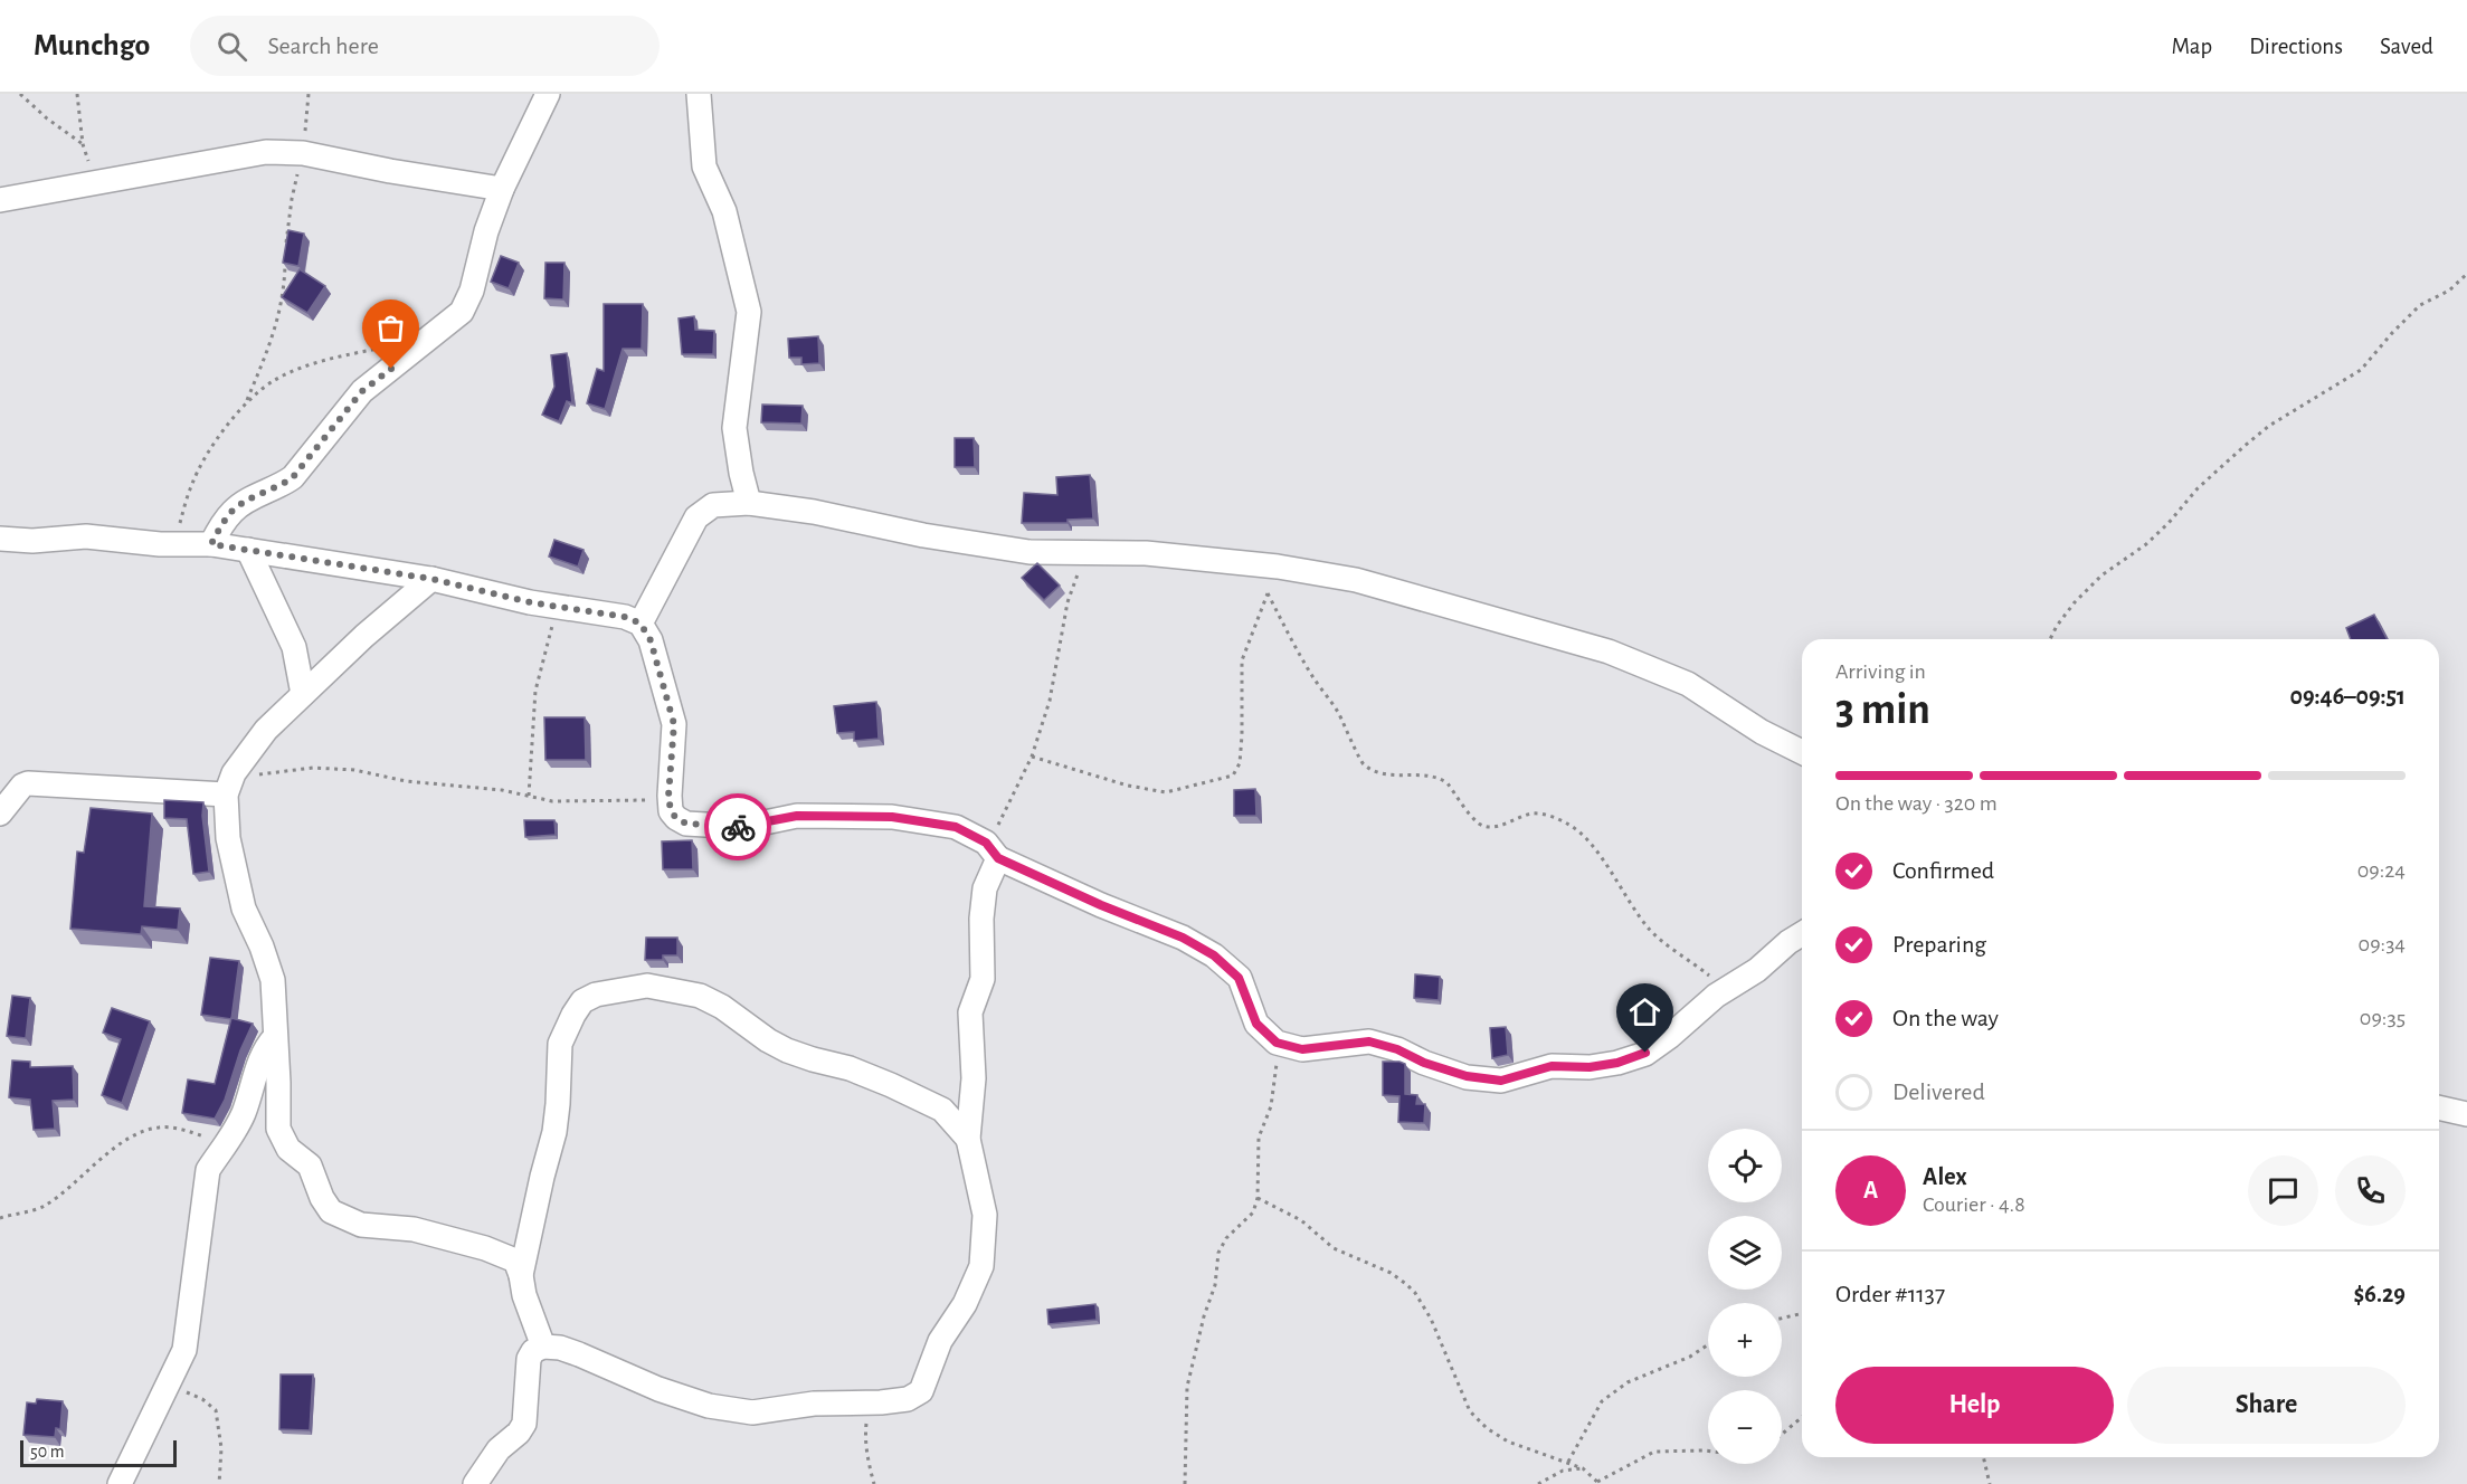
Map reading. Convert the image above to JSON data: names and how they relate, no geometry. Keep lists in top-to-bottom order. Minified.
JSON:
{"scale_bar":"50 m","page":{"header":"Munchgo","search":"Search here","nav":["Map","Directions","Saved"],"heading":["3 min","Arriving in","09:46–09:51"],"panel":["Alex","Courier · 4.8","Order #1137","$6.29"],"bar":"On the way · 320 m","list":[["Confirmed","09:24"],["Preparing","09:34"],["On the way","09:35"],"Delivered"],"map_buttons":["+","−"],"round":"A","buttons":["Help","Share"],"scale":"50 m"}}
